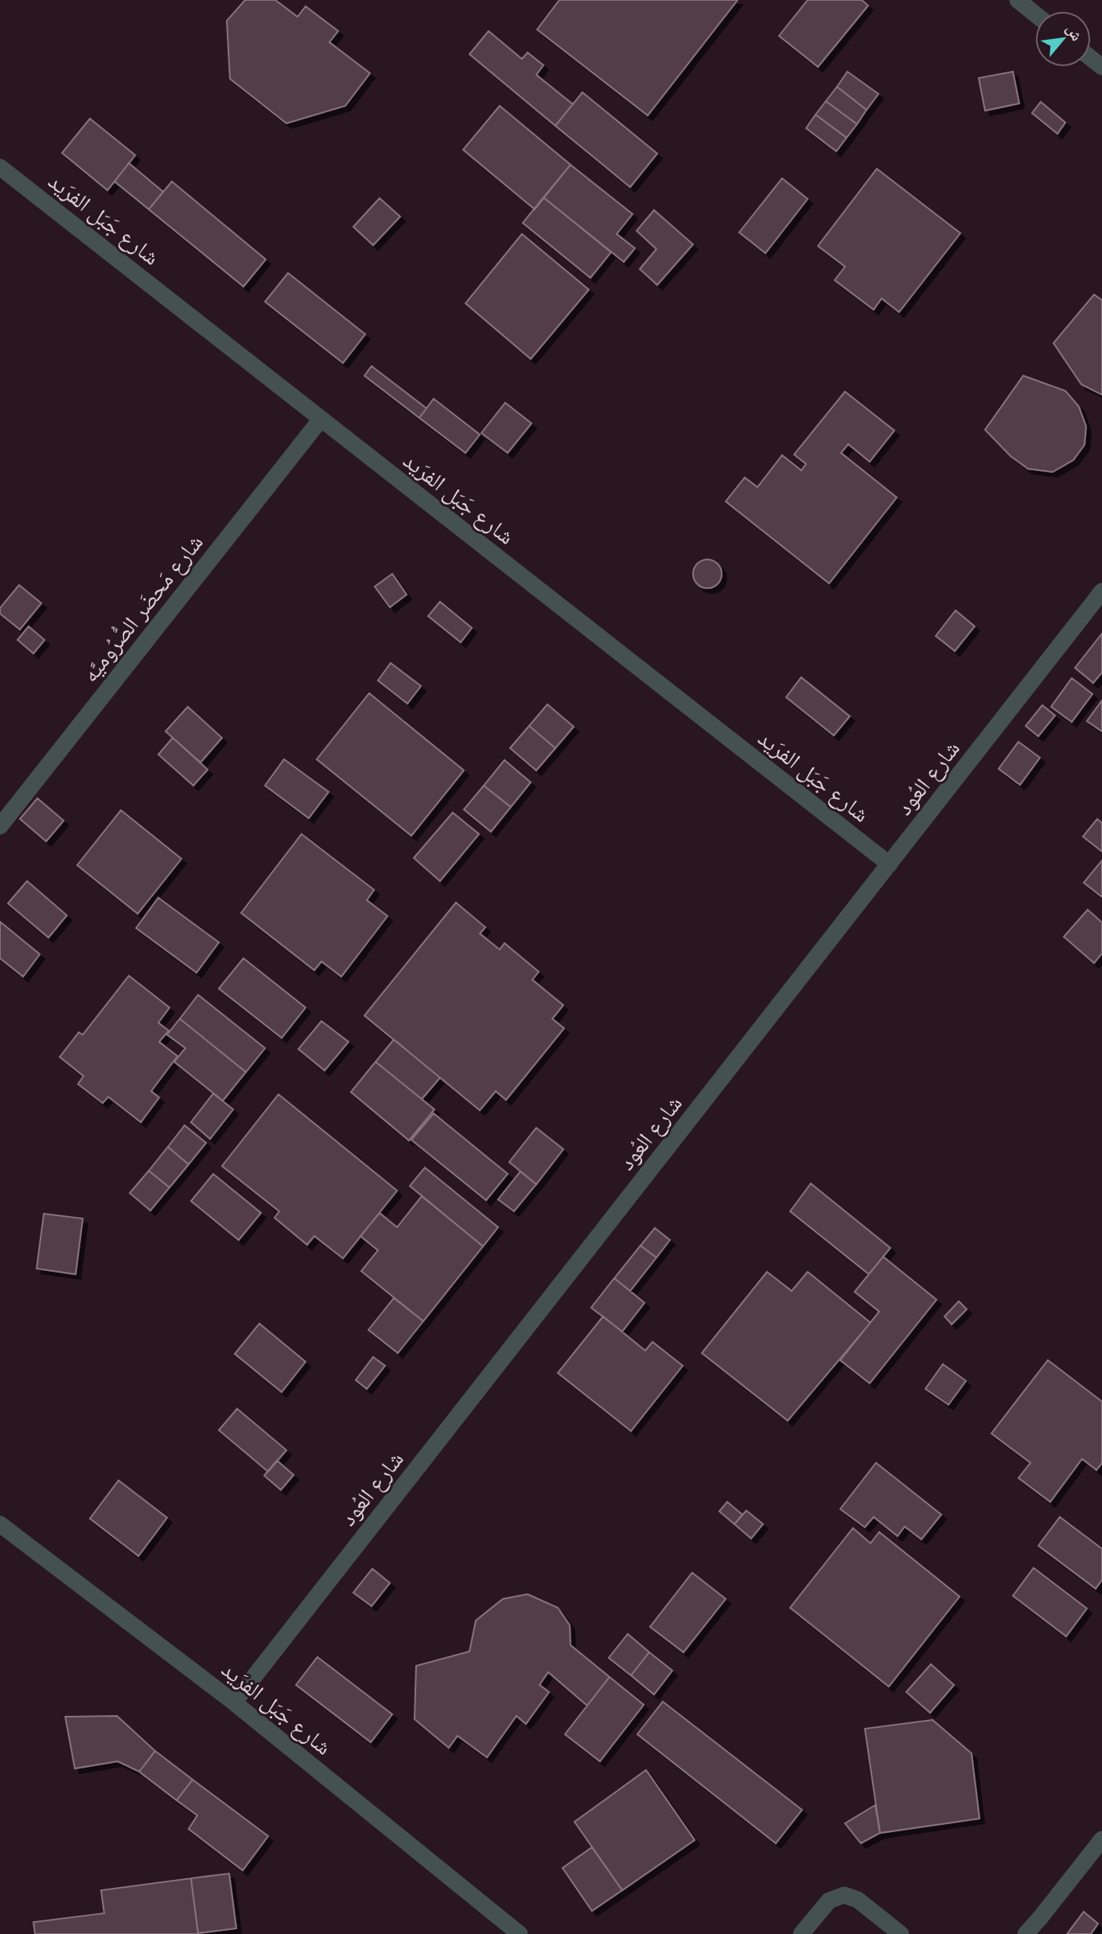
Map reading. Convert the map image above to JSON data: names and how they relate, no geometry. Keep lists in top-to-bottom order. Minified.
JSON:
{"streets":{"street":["شارع جَبَل الفرَيد","شارع مَحضَر الصُّرُوميَّه","شارع العُود"]},"crossings":[["شارع جَبَل الفرَيد","شارع مَحضَر الصُّرُوميَّه"],["شارع جَبَل الفرَيد","شارع العُود"]],"north":"top right"}
